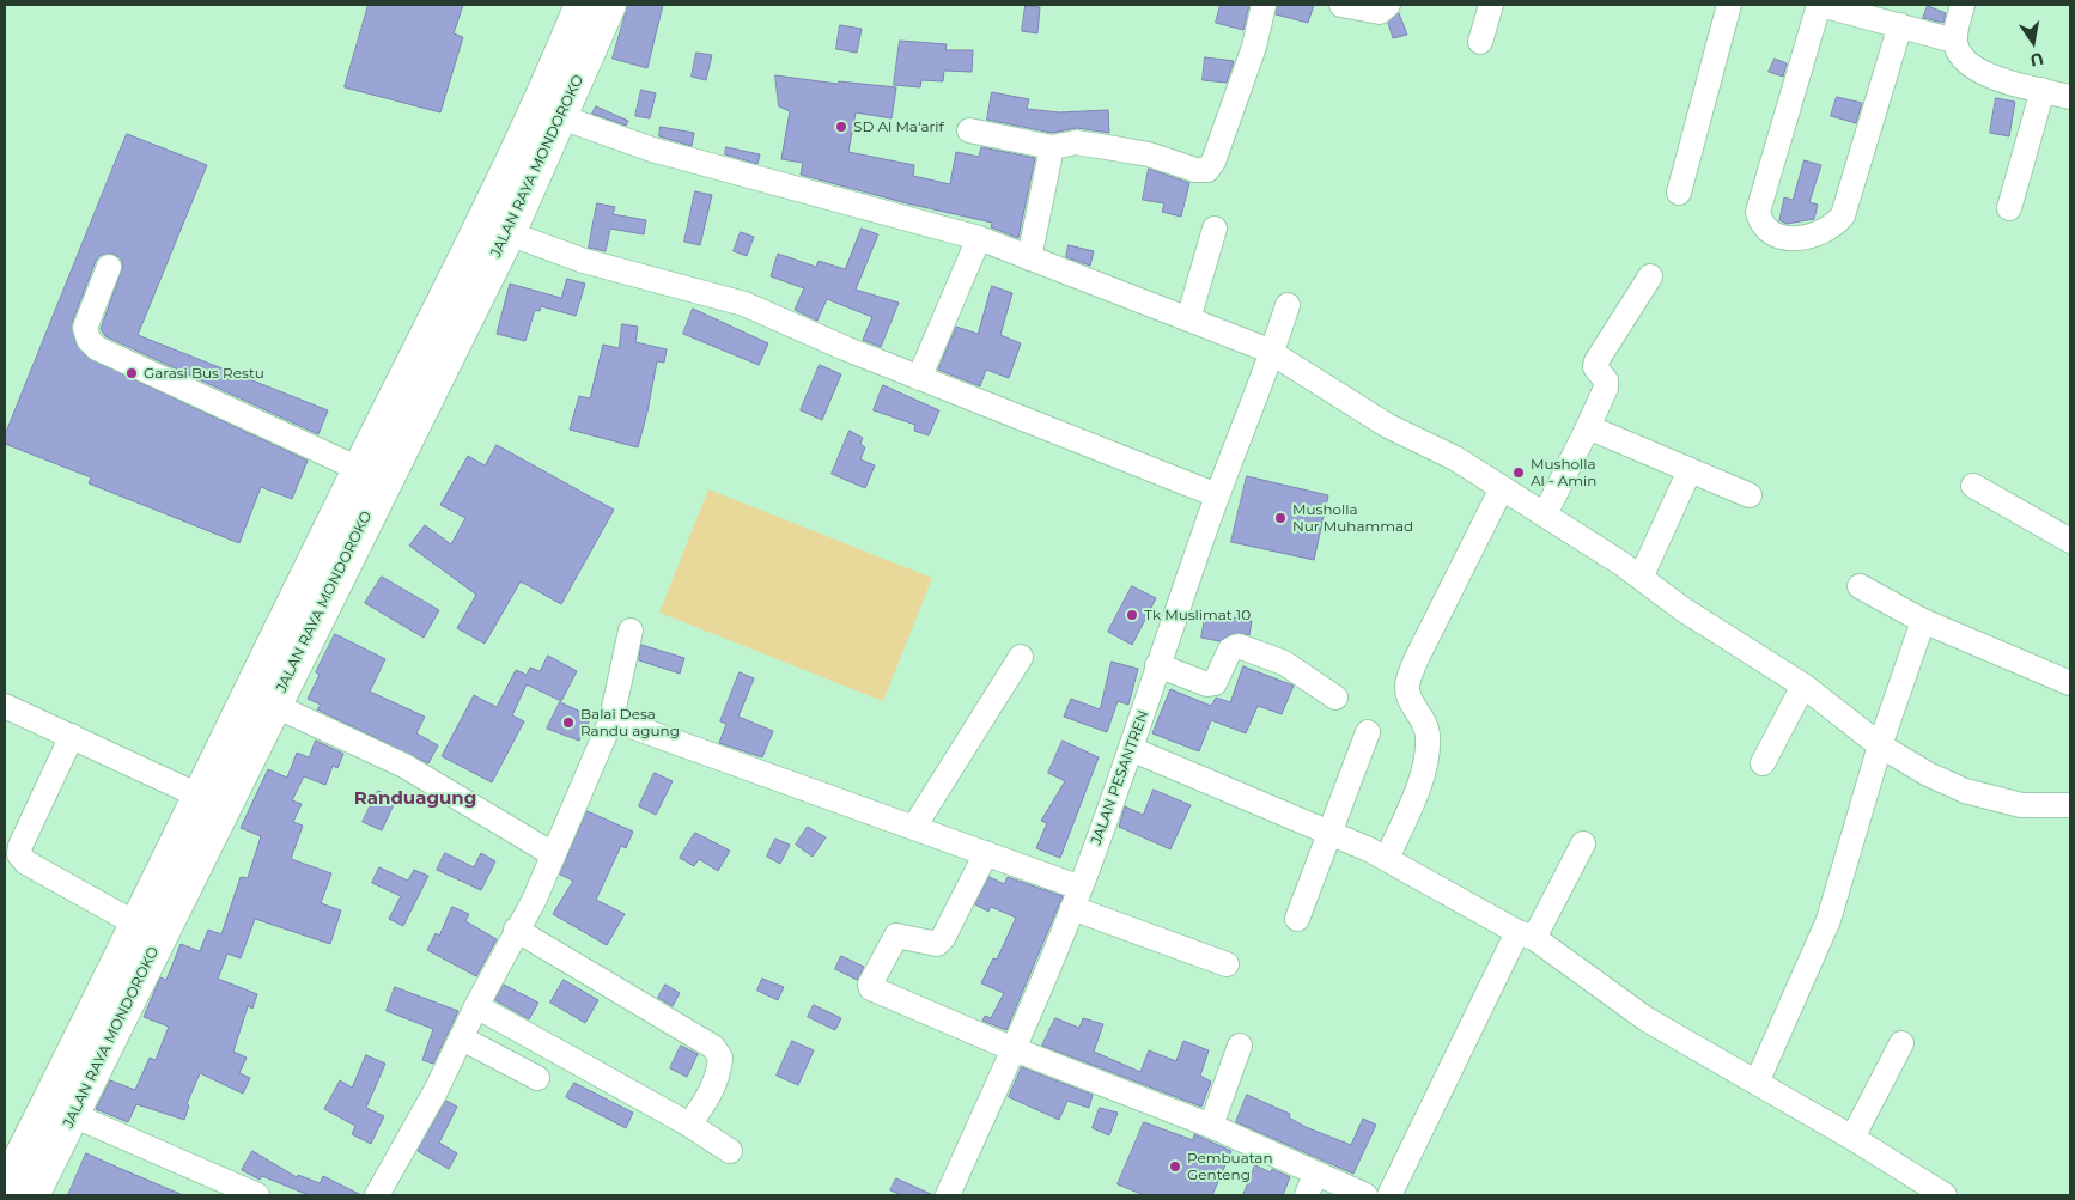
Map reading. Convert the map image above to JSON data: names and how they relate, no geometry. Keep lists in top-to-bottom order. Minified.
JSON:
{"streets":{"highway":["JALAN RAYA MONDOROKO"],"street":["JALAN PESANTREN"]},"districts":["Randuagung"],"places":["SD Al Ma'arif","Garasi Bus Restu","Musholla Al - Amin","Musholla Nur Muhammad","Tk Muslimat 10","Balai Desa Randu agung","Pembuatan Genteng"],"north":"bottom"}
